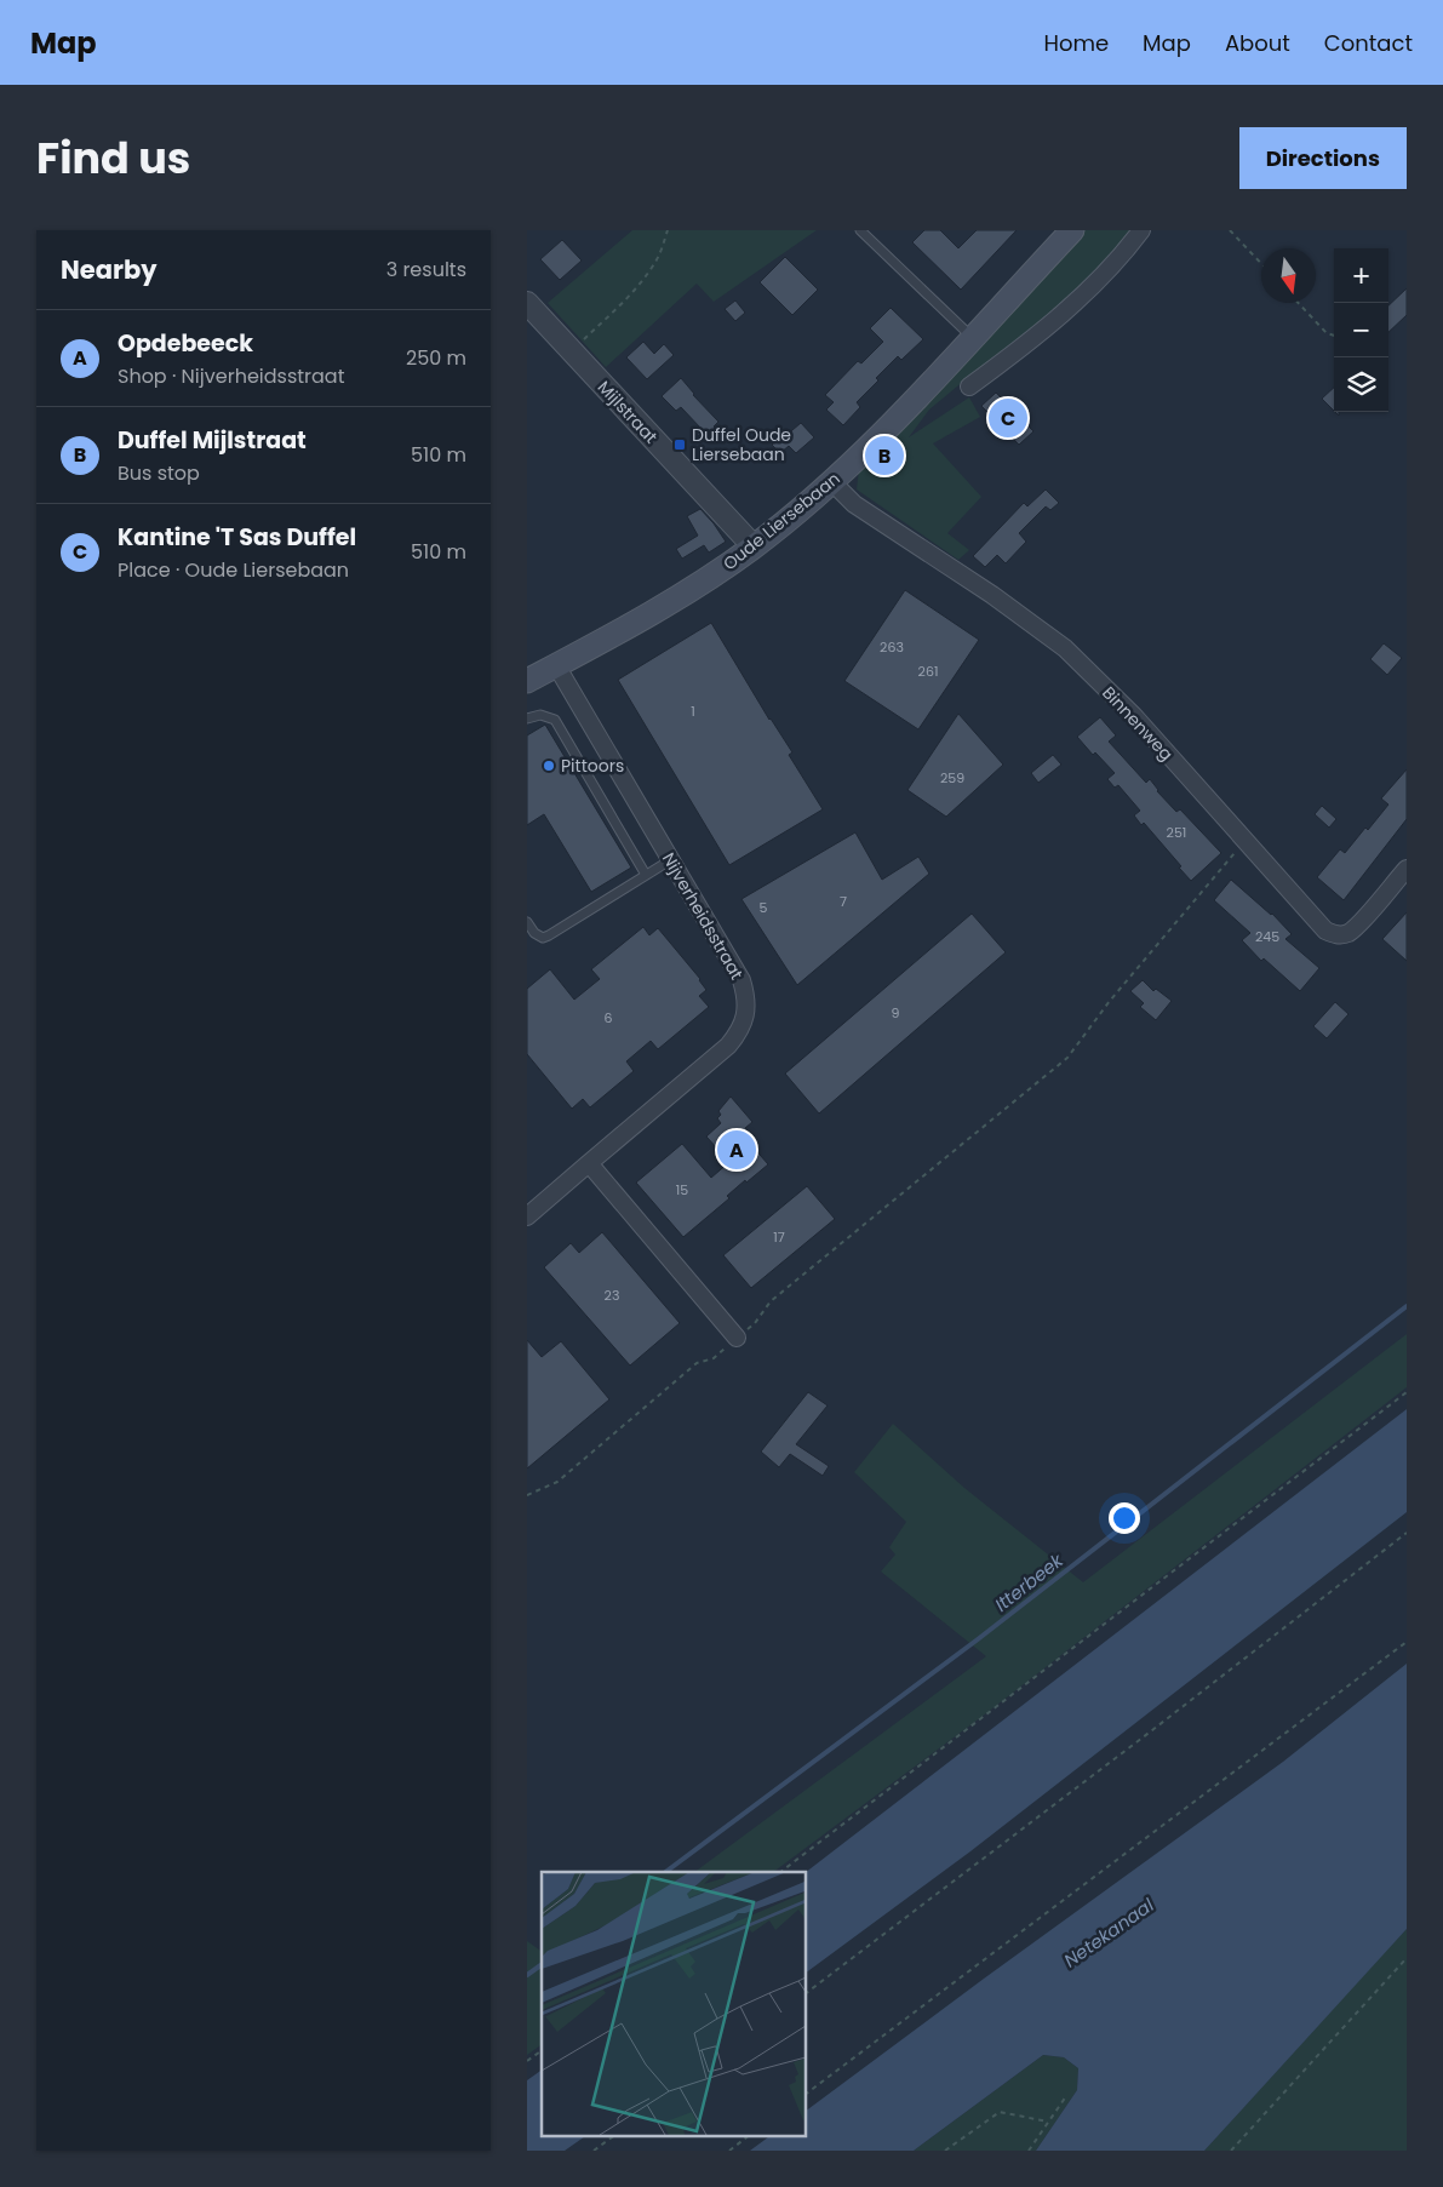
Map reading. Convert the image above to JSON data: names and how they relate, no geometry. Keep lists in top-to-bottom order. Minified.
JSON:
{"streets":{"main road":["Oude Liersebaan"],"street":["Mijlstraat","Binnenweg","Nijverheidsstraat"]},"crossings":[["Mijlstraat","Oude Liersebaan"],["Oude Liersebaan","Binnenweg"],["Oude Liersebaan","Nijverheidsstraat"]],"water":["Itterbeek","Netekanaal"],"places":{"transit":["Duffel Oude Liersebaan"],"other":["Pittoors"]},"house_numbers":["263","261","1","259","251","7","5","245","9","6","15","17","23"],"north":"bottom","page":{"header":"Map","nav":["Home","Map","About","Contact"],"title":"Find us","buttons":"Directions","heading":["Nearby","3 results"],"map_buttons":["+","−"],"list":[{"mark":"A","name":"Opdebeeck","note":"Shop · Nijverheidsstraat","value":"250 m"},{"mark":"B","name":"Duffel Mijlstraat","note":"Bus stop","value":"510 m"},{"mark":"C","name":"Kantine 'T Sas Duffel","note":"Place · Oude Liersebaan","value":"510 m"}],"pins":["C","B","A"]}}
